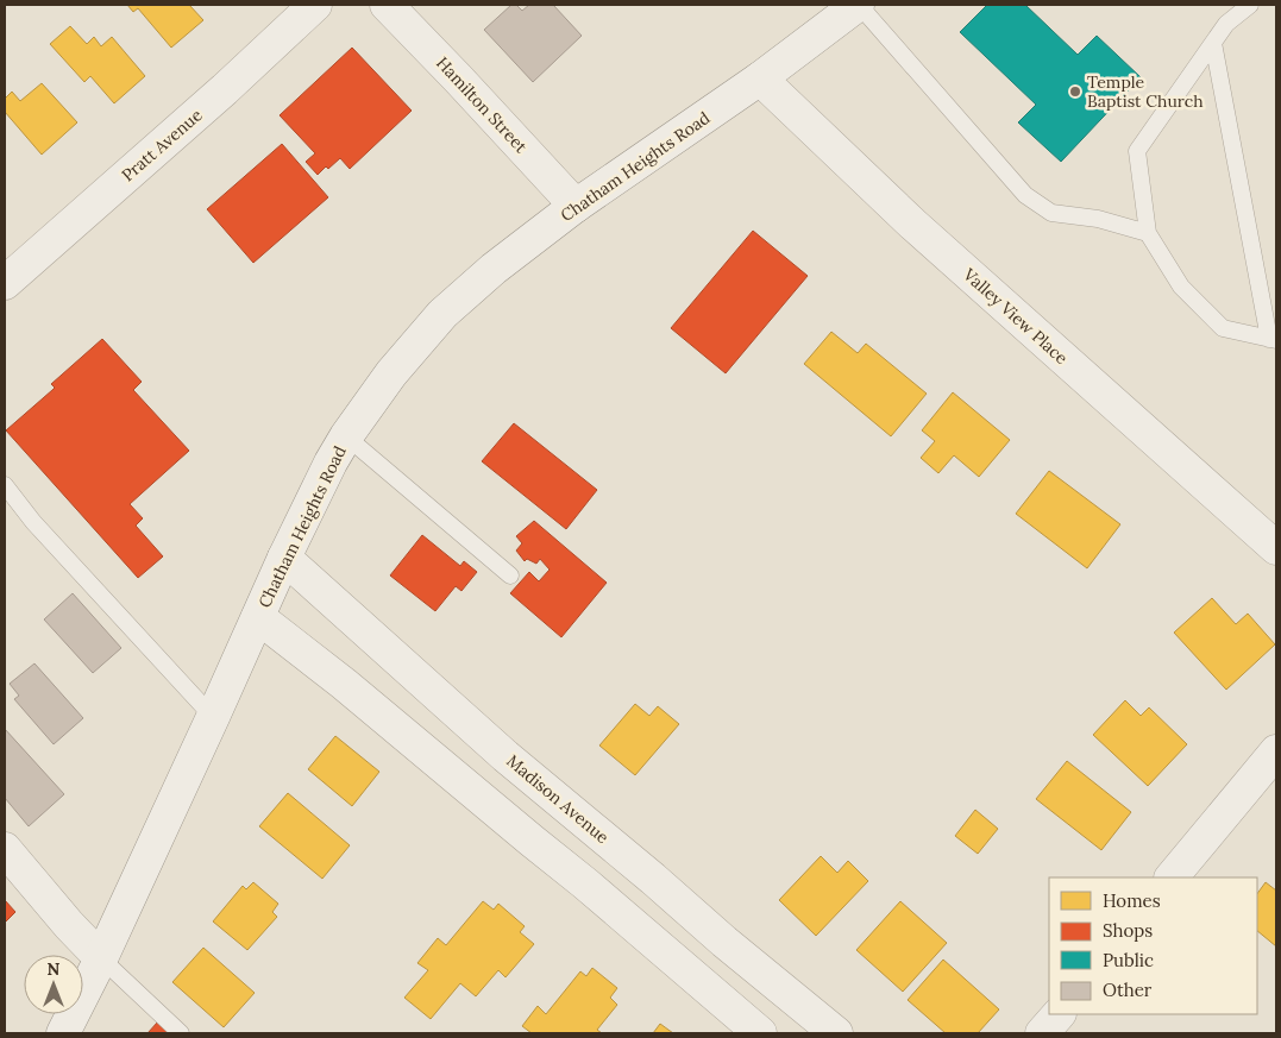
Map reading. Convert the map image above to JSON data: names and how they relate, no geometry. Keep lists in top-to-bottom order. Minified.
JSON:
{"streets":{"street":["Hamilton Street","Pratt Avenue","Chatham Heights Road","Valley View Place","Madison Avenue"]},"crossings":[["Hamilton Street","Chatham Heights Road"],["Chatham Heights Road","Valley View Place"],["Chatham Heights Road","Madison Avenue"]],"places":["Temple Baptist Church"],"legend":["Homes","Shops","Public","Other"],"north":"top"}
